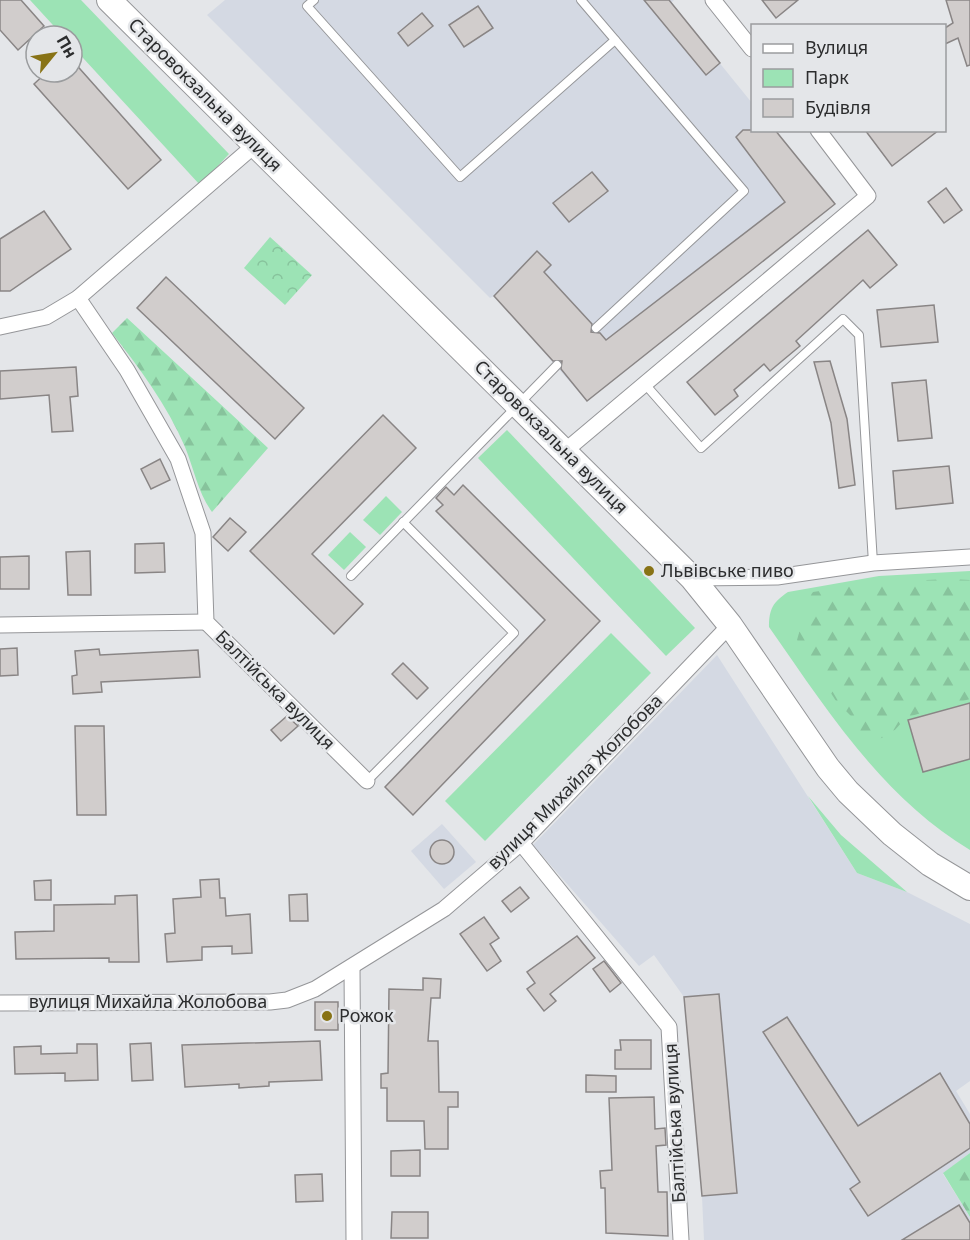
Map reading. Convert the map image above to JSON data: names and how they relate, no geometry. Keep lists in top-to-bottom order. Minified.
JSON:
{"streets":{"main road":["Старовокзальна вулиця"],"street":["Балтійська вулиця","вулиця Михайла Жолобова"]},"crossings":[["Старовокзальна вулиця","вулиця Михайла Жолобова"],["Балтійська вулиця","вулиця Михайла Жолобова"]],"places":["Львівське пиво","Рожок"],"legend":["Вулиця","Парк","Будівля"],"north":"top right"}
